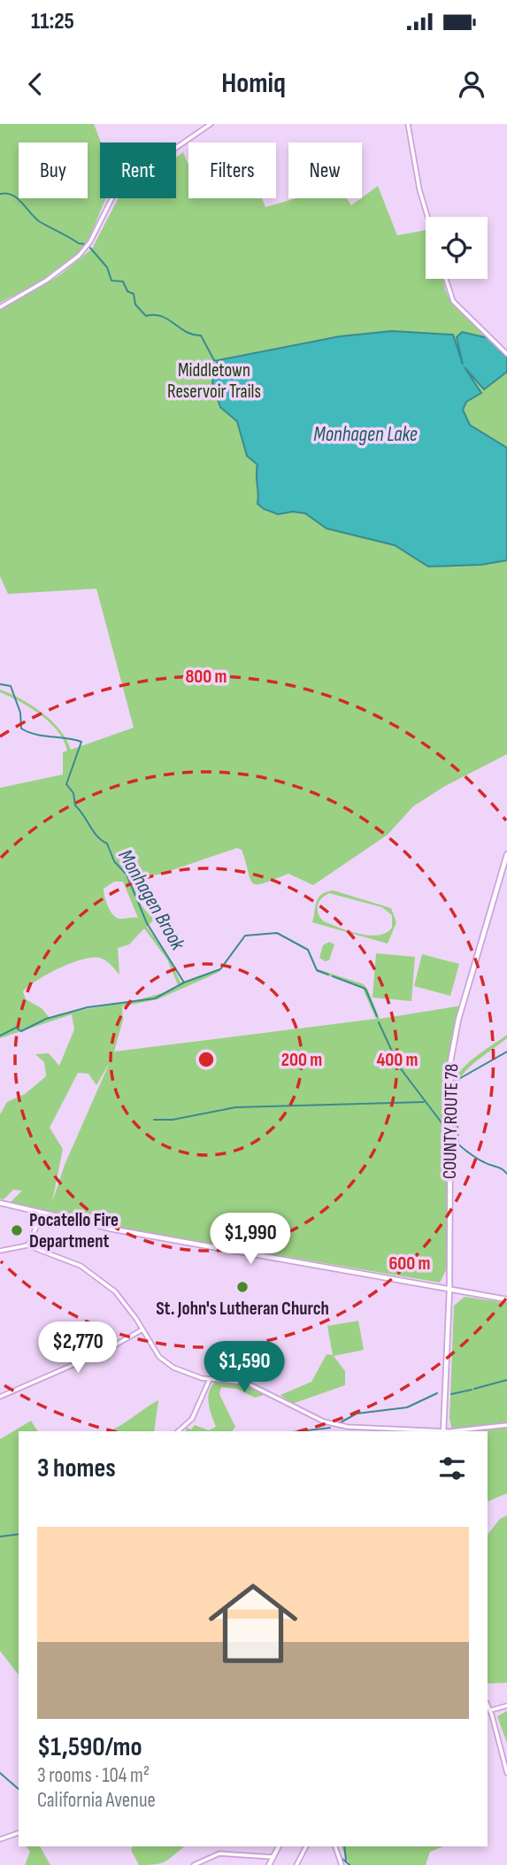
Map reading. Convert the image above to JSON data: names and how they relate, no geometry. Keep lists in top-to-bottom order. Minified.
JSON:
{"streets":{"street":["COUNTY ROUTE 78"]},"water":["Monhagen Lake","Monhagen Brook"],"parks":["Middletown Reservoir Trails"],"places":["Pocatello Fire Department","St. John's Lutheran Church"],"page":{"status":"11:25","header":"Homiq","chip":["Buy","Rent","Filters","New"],"price":["$1,990","$2,770","$1,590"],"heading":"3 homes","list":[{"name":"$1,590/mo","note":"3 rooms · 104 m² · California Avenue"}]},"rings":["800 m","200 m","400 m","600 m"]}
